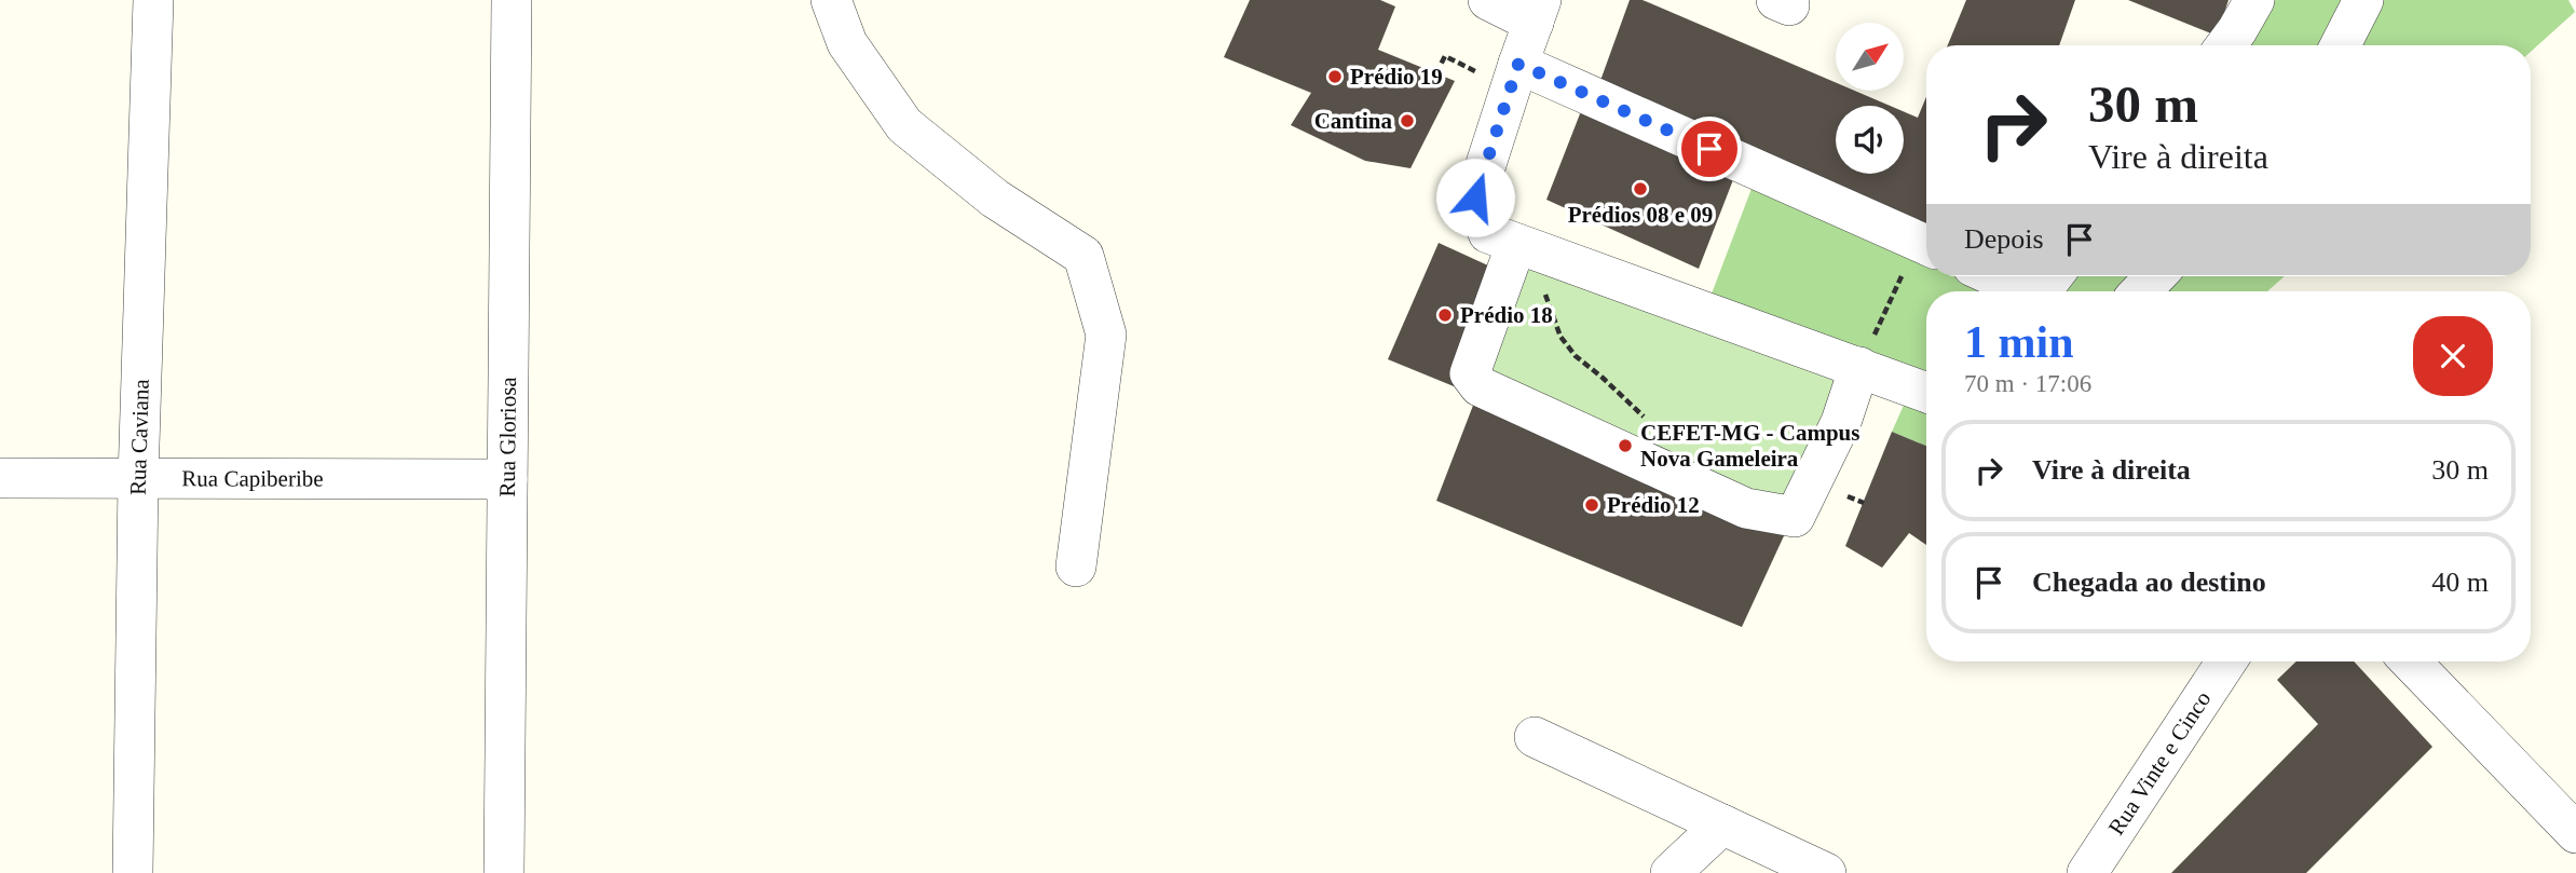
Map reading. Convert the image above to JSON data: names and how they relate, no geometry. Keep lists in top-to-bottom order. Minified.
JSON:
{"streets":{"street":["Rua Caviana","Rua Gloriosa","Rua Capiberibe","Rua Vinte e Cinco"]},"crossings":[["Rua Caviana","Rua Capiberibe"],["Rua Gloriosa","Rua Capiberibe"]],"places":["Prédio 19","Cantina","Prédios 08 e 09","Prédio 18","CEFET-MG - Campus Nova Gameleira","Prédio 12"],"north":"top right","page":{"turn":["30 m","Vire à direita"],"then":"Depois","heading":["1 min","70 m · 17:06"],"list":[{"name":"Vire à direita","value":"30 m"},{"name":"Chegada ao destino","value":"40 m"}]}}
